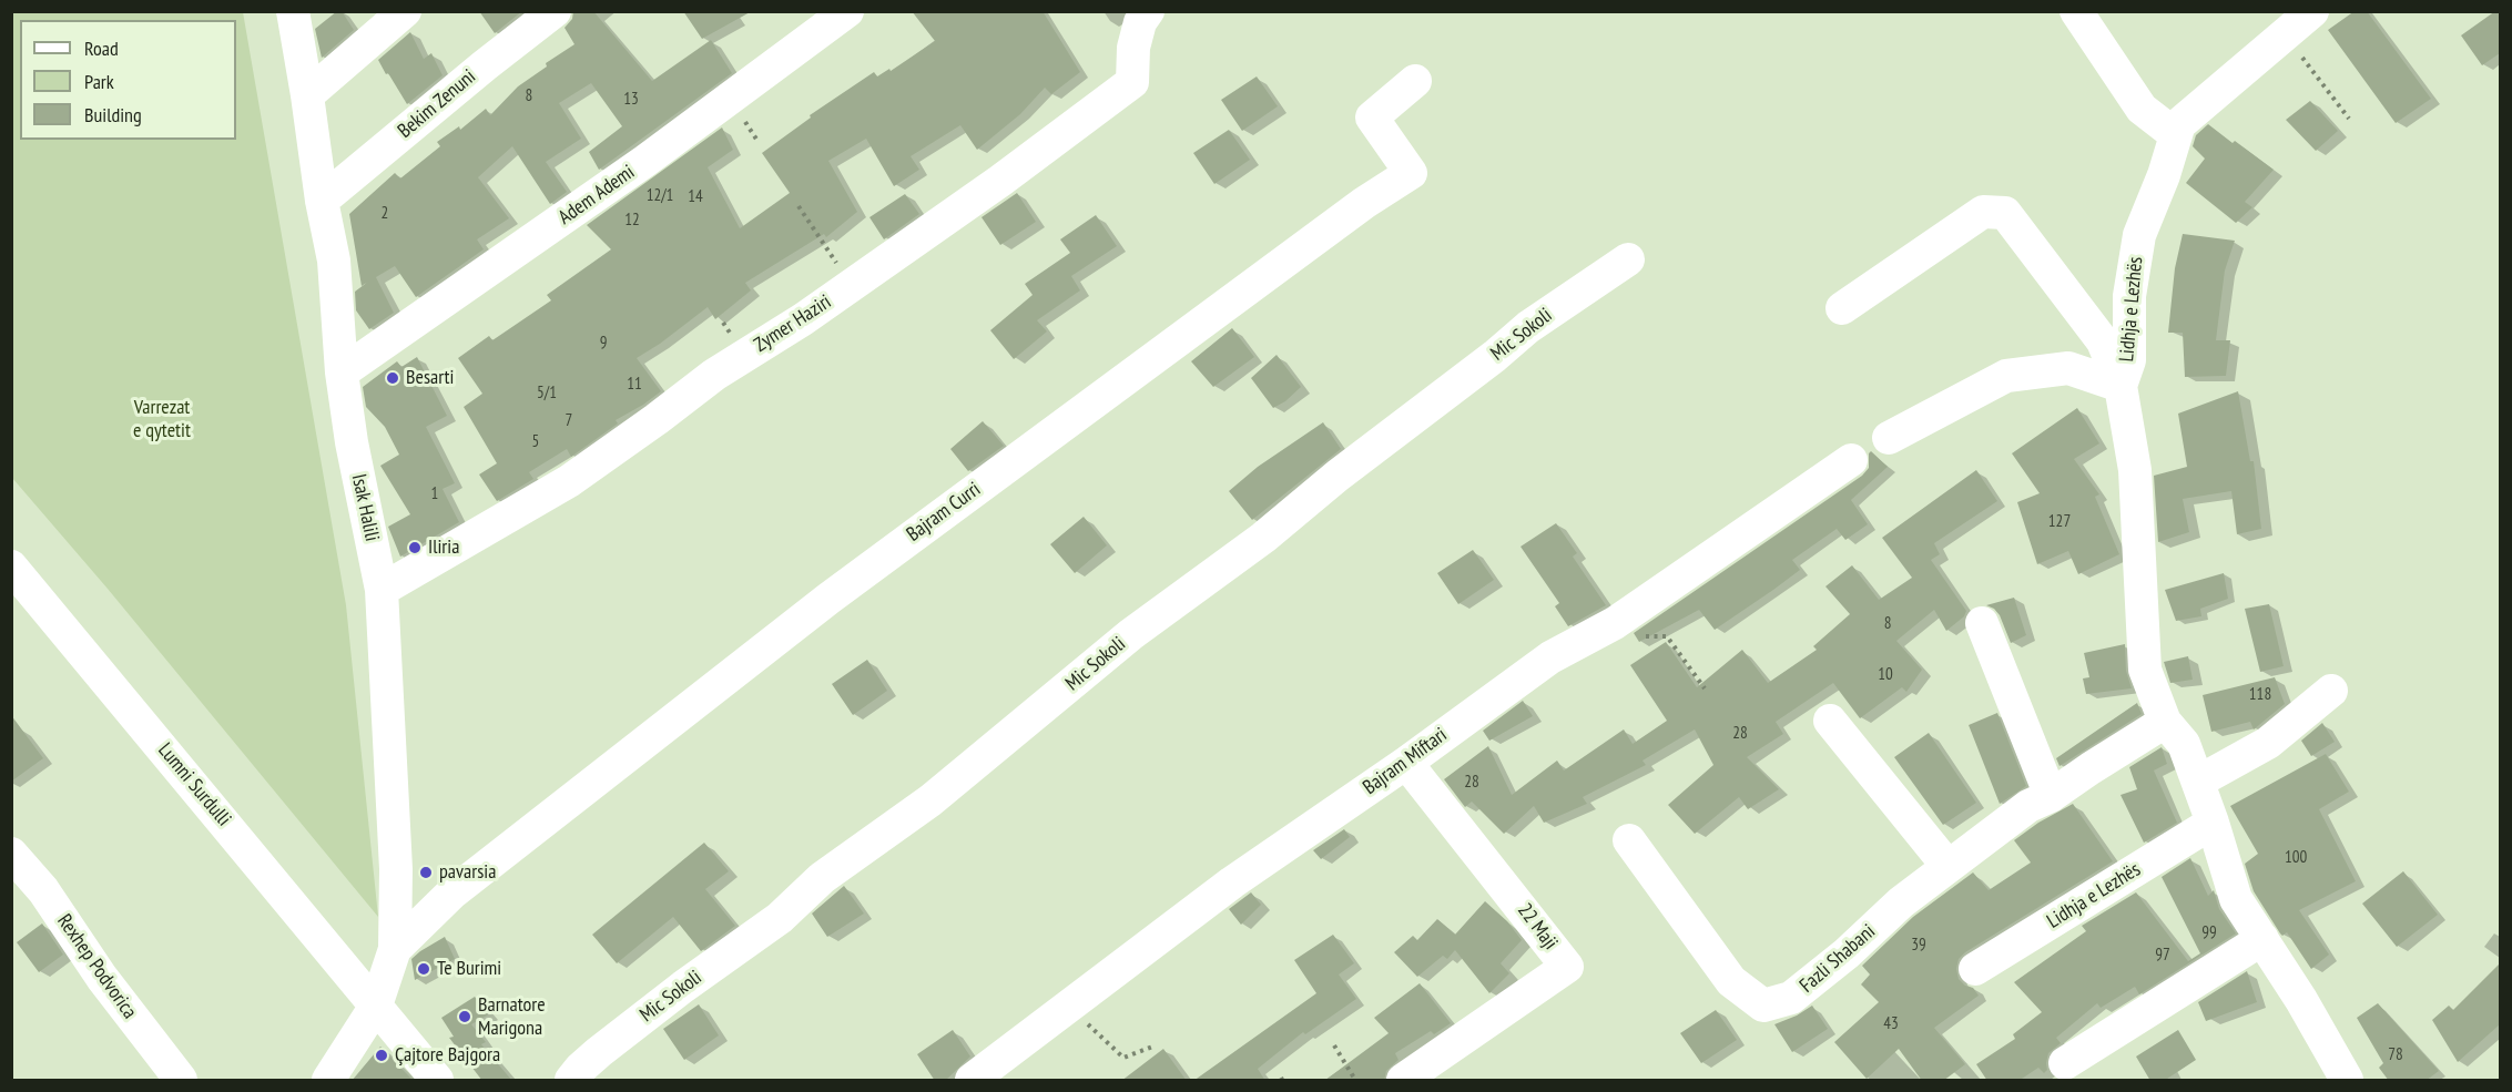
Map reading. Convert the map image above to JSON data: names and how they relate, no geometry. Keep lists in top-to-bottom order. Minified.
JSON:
{"streets":{"street":["Bekim Zenuni","Adem Ademi","Lidhja e Lezhës","Zymer Haziri","Mic Sokoli","Isak Halili","Bajram Curri","Bajram Miftari","Lumni Surdulli","22 Maji","Fazli Shabani","Rexhep Podvorica"]},"crossings":[["Bekim Zenuni","Isak Halili"],["Adem Ademi","Isak Halili"],["Lidhja e Lezhës","Fazli Shabani"],["Zymer Haziri","Isak Halili"],["Isak Halili","Bajram Curri"],["Isak Halili","Lumni Surdulli"],["Bajram Miftari","22 Maji"]],"parks":["Varrezat e qytetit"],"places":["Besarti","Iliria","pavarsia","Te Burimi","Barnatore Marigona","Çajtore Bajgora"],"house_numbers":["8","13","12/1","14","2","12","9","11","5/1","7","5","1","127","8","10","118","28","28","100","99","39","97","43","78"],"legend":["Road","Park","Building"]}
